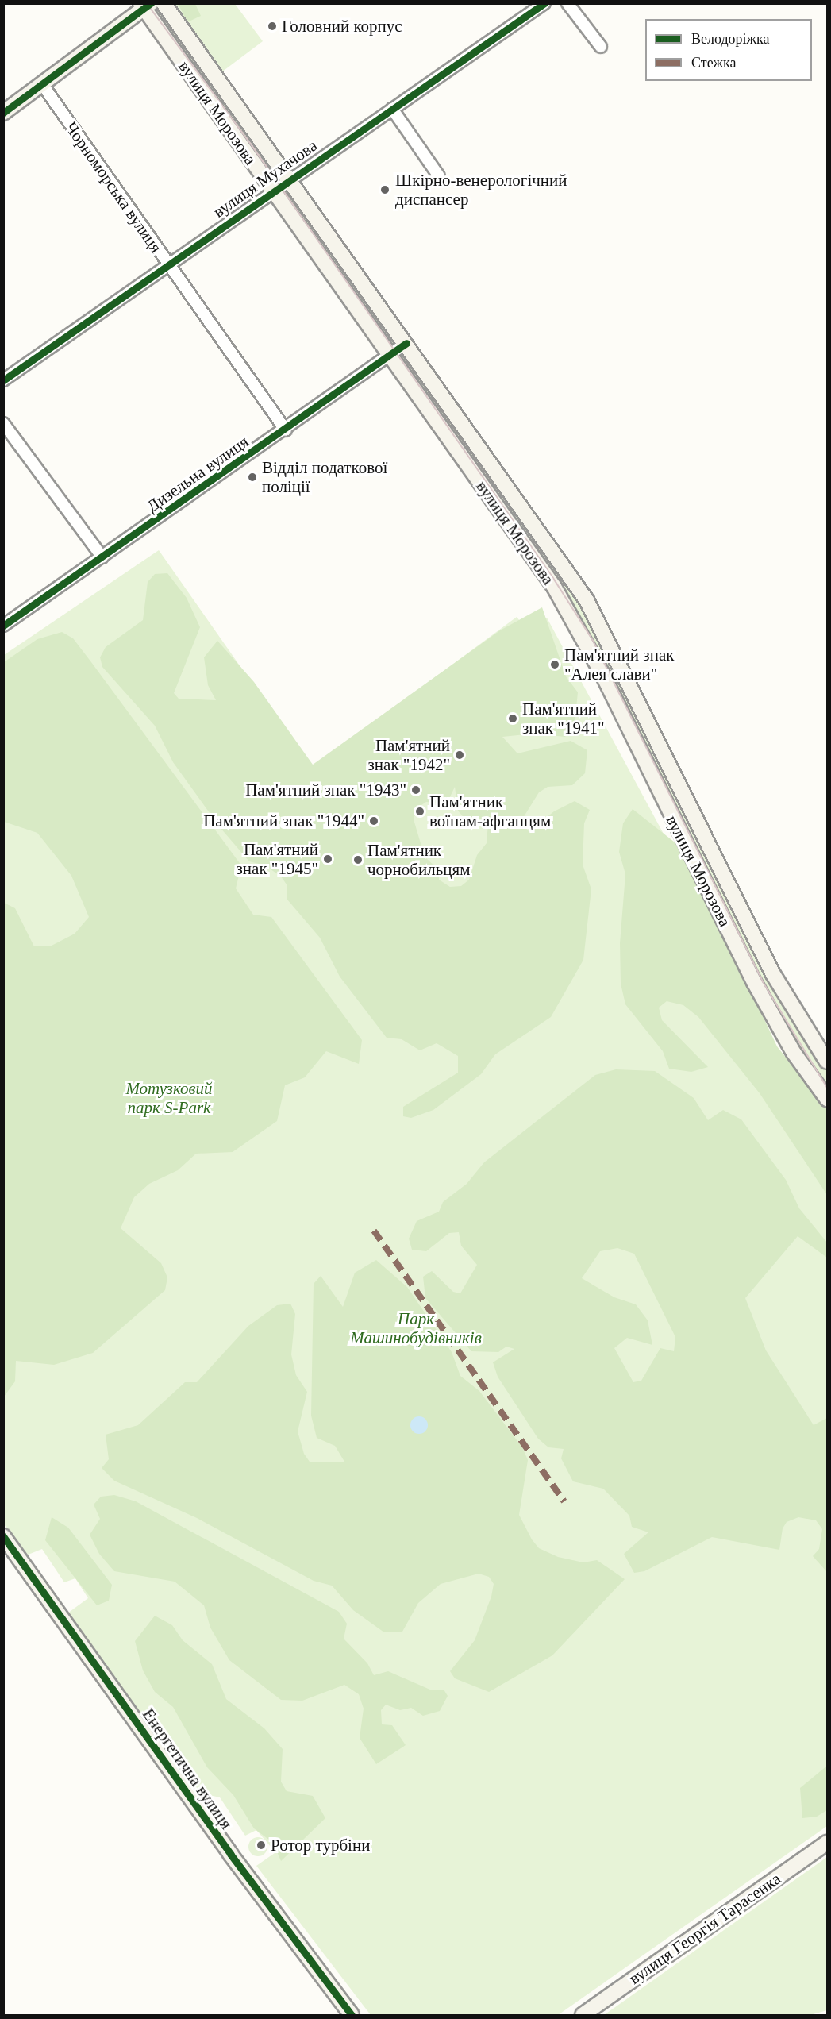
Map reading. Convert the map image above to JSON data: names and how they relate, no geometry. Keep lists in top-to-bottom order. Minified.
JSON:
{"streets":{"main road":["вулиця Морозова","Енергетична вулиця","вулиця Георгія Тарасенка"],"street":["вулиця Мухачова","Чорноморська вулиця","Дизельна вулиця"]},"crossings":[["вулиця Морозова","вулиця Мухачова"],["вулиця Морозова","Дизельна вулиця"],["вулиця Мухачова","Чорноморська вулиця"],["Чорноморська вулиця","Дизельна вулиця"]],"parks":["Мотузковий парк S-Park","Парк Машинобудівників"],"places":["Головний корпус","Шкірно-венерологічний диспансер","Відділ податкової поліції","Пам'ятний знак \"Алея слави\"","Пам'ятний знак \"1941\"","Пам'ятний знак \"1942\"","Пам'ятний знак \"1943\"","Пам'ятник воїнам-афганцям","Пам'ятний знак \"1944\"","Пам'ятний знак \"1945\"","Пам'ятник чорнобильцям","Ротор турбіни"],"legend":["Велодоріжка","Стежка"]}
